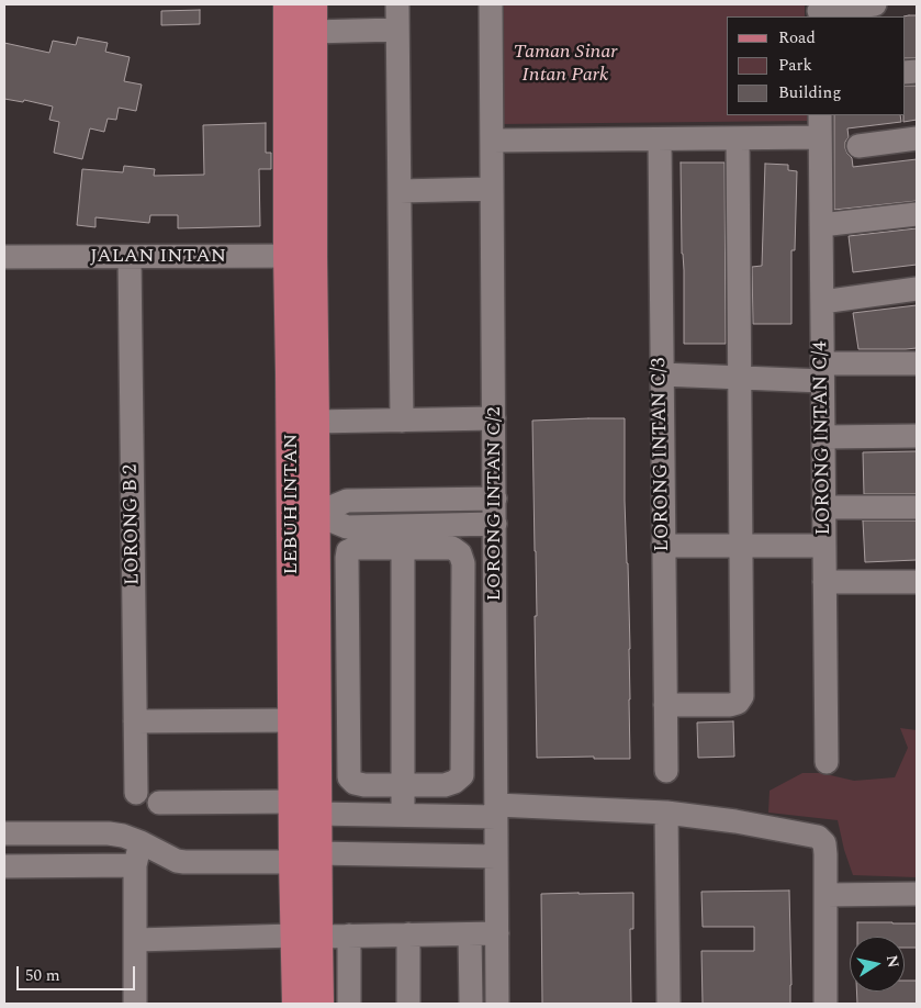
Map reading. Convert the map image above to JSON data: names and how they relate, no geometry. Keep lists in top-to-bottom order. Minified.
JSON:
{"streets":{"main road":["LEBUH INTAN"],"street":["JALAN INTAN","LORONG INTAN C/4","LORONG INTAN C/3","LORONG INTAN C/2","LORONG B 2"]},"crossings":[["JALAN INTAN","LEBUH INTAN"],["JALAN INTAN","LORONG B 2"]],"parks":["Taman Sinar Intan Park"],"legend":["Road","Park","Building"],"scale_bar":"50 m","north":"right"}
